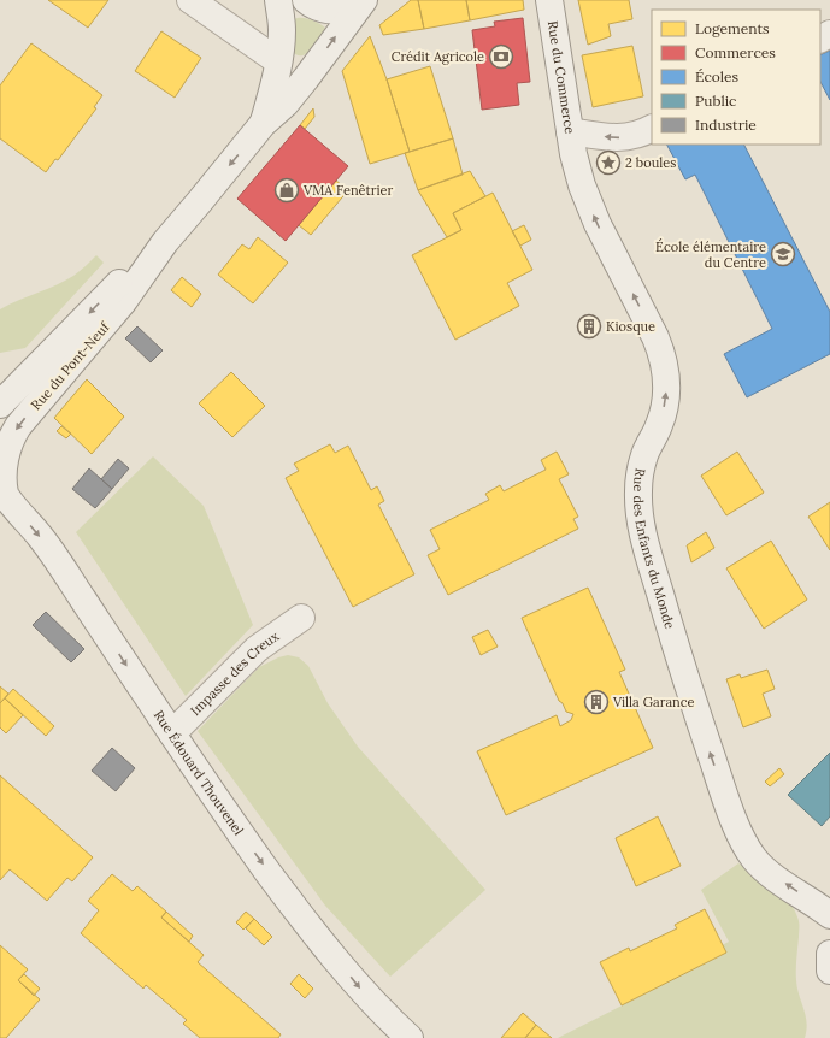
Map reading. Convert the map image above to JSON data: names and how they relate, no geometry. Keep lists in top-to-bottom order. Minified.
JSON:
{"streets":{"street":["Rue du Commerce","Rue du Pont-Neuf","Rue des Enfants du Monde","Impasse des Creux","Rue Édouard Thouvenel"]},"crossings":[["Rue du Commerce","Rue des Enfants du Monde"],["Rue du Pont-Neuf","Rue Édouard Thouvenel"],["Impasse des Creux","Rue Édouard Thouvenel"]],"one_way":["Rue des Enfants du Monde","Rue Édouard Thouvenel"],"places":{"bank":["Crédit Agricole"],"place":["2 boules"],"shop":["VMA Fenêtrier"],"school or university":["École élémentaire du Centre"],"building":["Kiosque","Villa Garance"]},"legend":["Logements","Commerces","Écoles","Public","Industrie"]}
